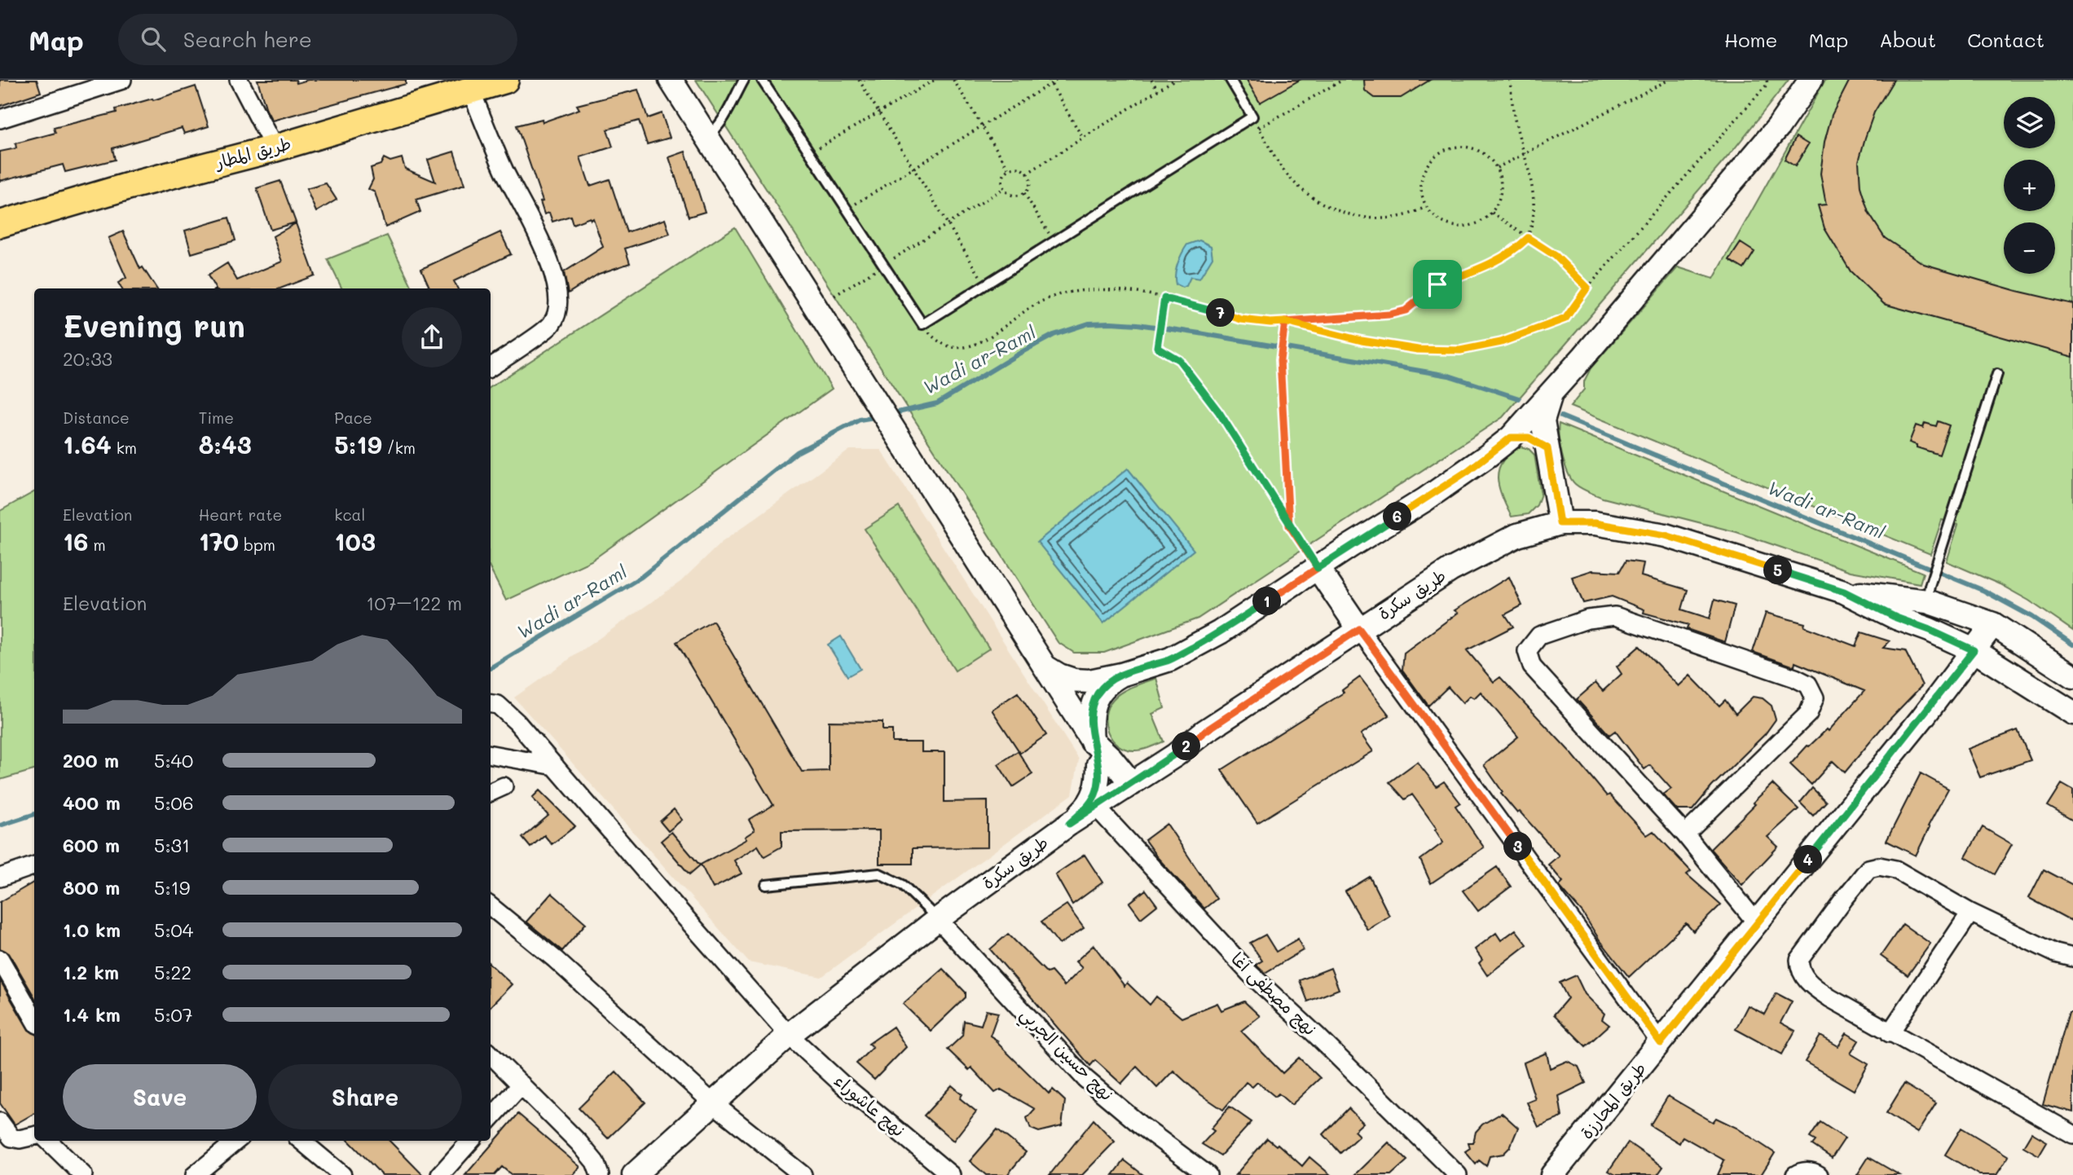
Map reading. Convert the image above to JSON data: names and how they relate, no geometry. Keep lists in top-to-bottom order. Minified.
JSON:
{"streets":{"main road":["طريق المطار","طريق سكرة","طريق المحارزة"],"street":["نهج مصطفى آغا","نهج حسين الجربي","نهج عاشوراء"]},"crossings":[["طريق سكرة","نهج مصطفى آغا"],["طريق سكرة","نهج حسين الجربي"],["طريق سكرة","نهج عاشوراء"]],"water":["Wadi ar-Raml"],"page":{"header":"Map","search":"Search here","nav":["Home","Map","About","Contact"],"map_buttons":["+","−"],"heading":["Evening run","20:33"],"pins":["7","6","5","1","2","3","4"],"stats":[["Distance","1.64 km"],["Time","8:43"],["Pace","5:19 /km"],["Elevation","16 m"],["Heart rate","170 bpm"],["kcal","103"]],"chart":["Elevation","107–122 m"],"list":[{"name":"200 m","note":"5:40"},{"name":"400 m","note":"5:06"},{"name":"600 m","note":"5:31"},{"name":"800 m","note":"5:19"},{"name":"1.0 km","note":"5:04"},{"name":"1.2 km","note":"5:22"},{"name":"1.4 km","note":"5:07"}],"buttons":["Save","Share"]}}
